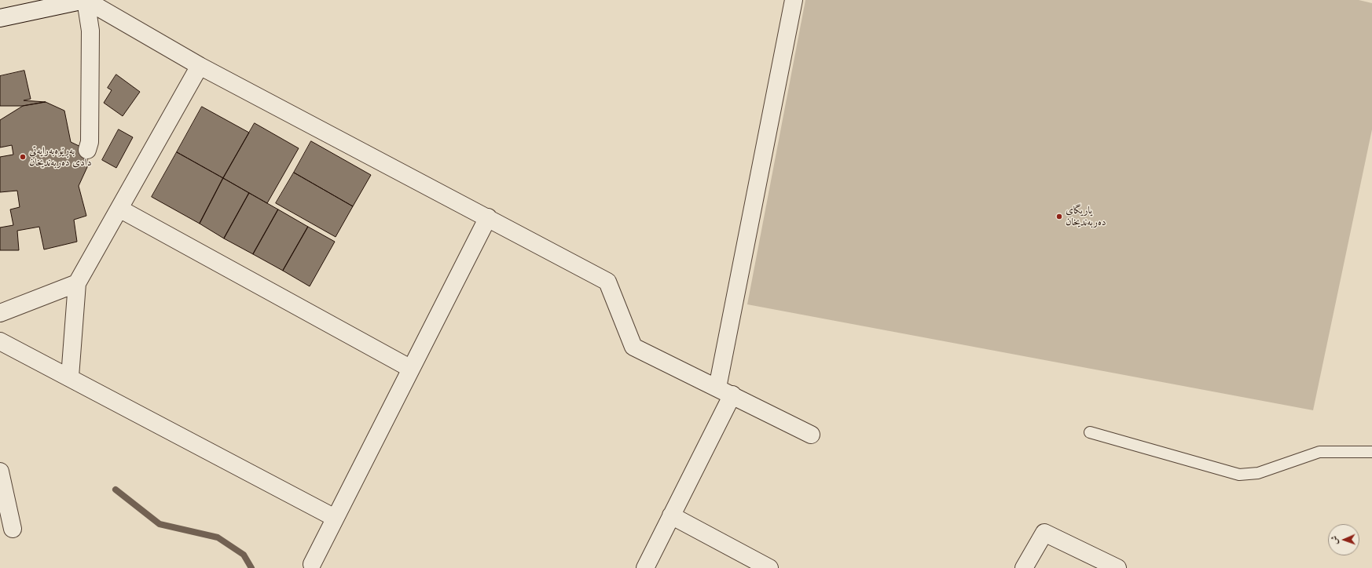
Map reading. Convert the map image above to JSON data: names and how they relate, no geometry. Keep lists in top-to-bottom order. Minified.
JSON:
{"places":["به‌ڕێوه‌به‌رایه‌تى دادى ده‌ربه‌ندیخان","یاریگاى ده‌ربه‌ندیخان"],"north":"left"}
